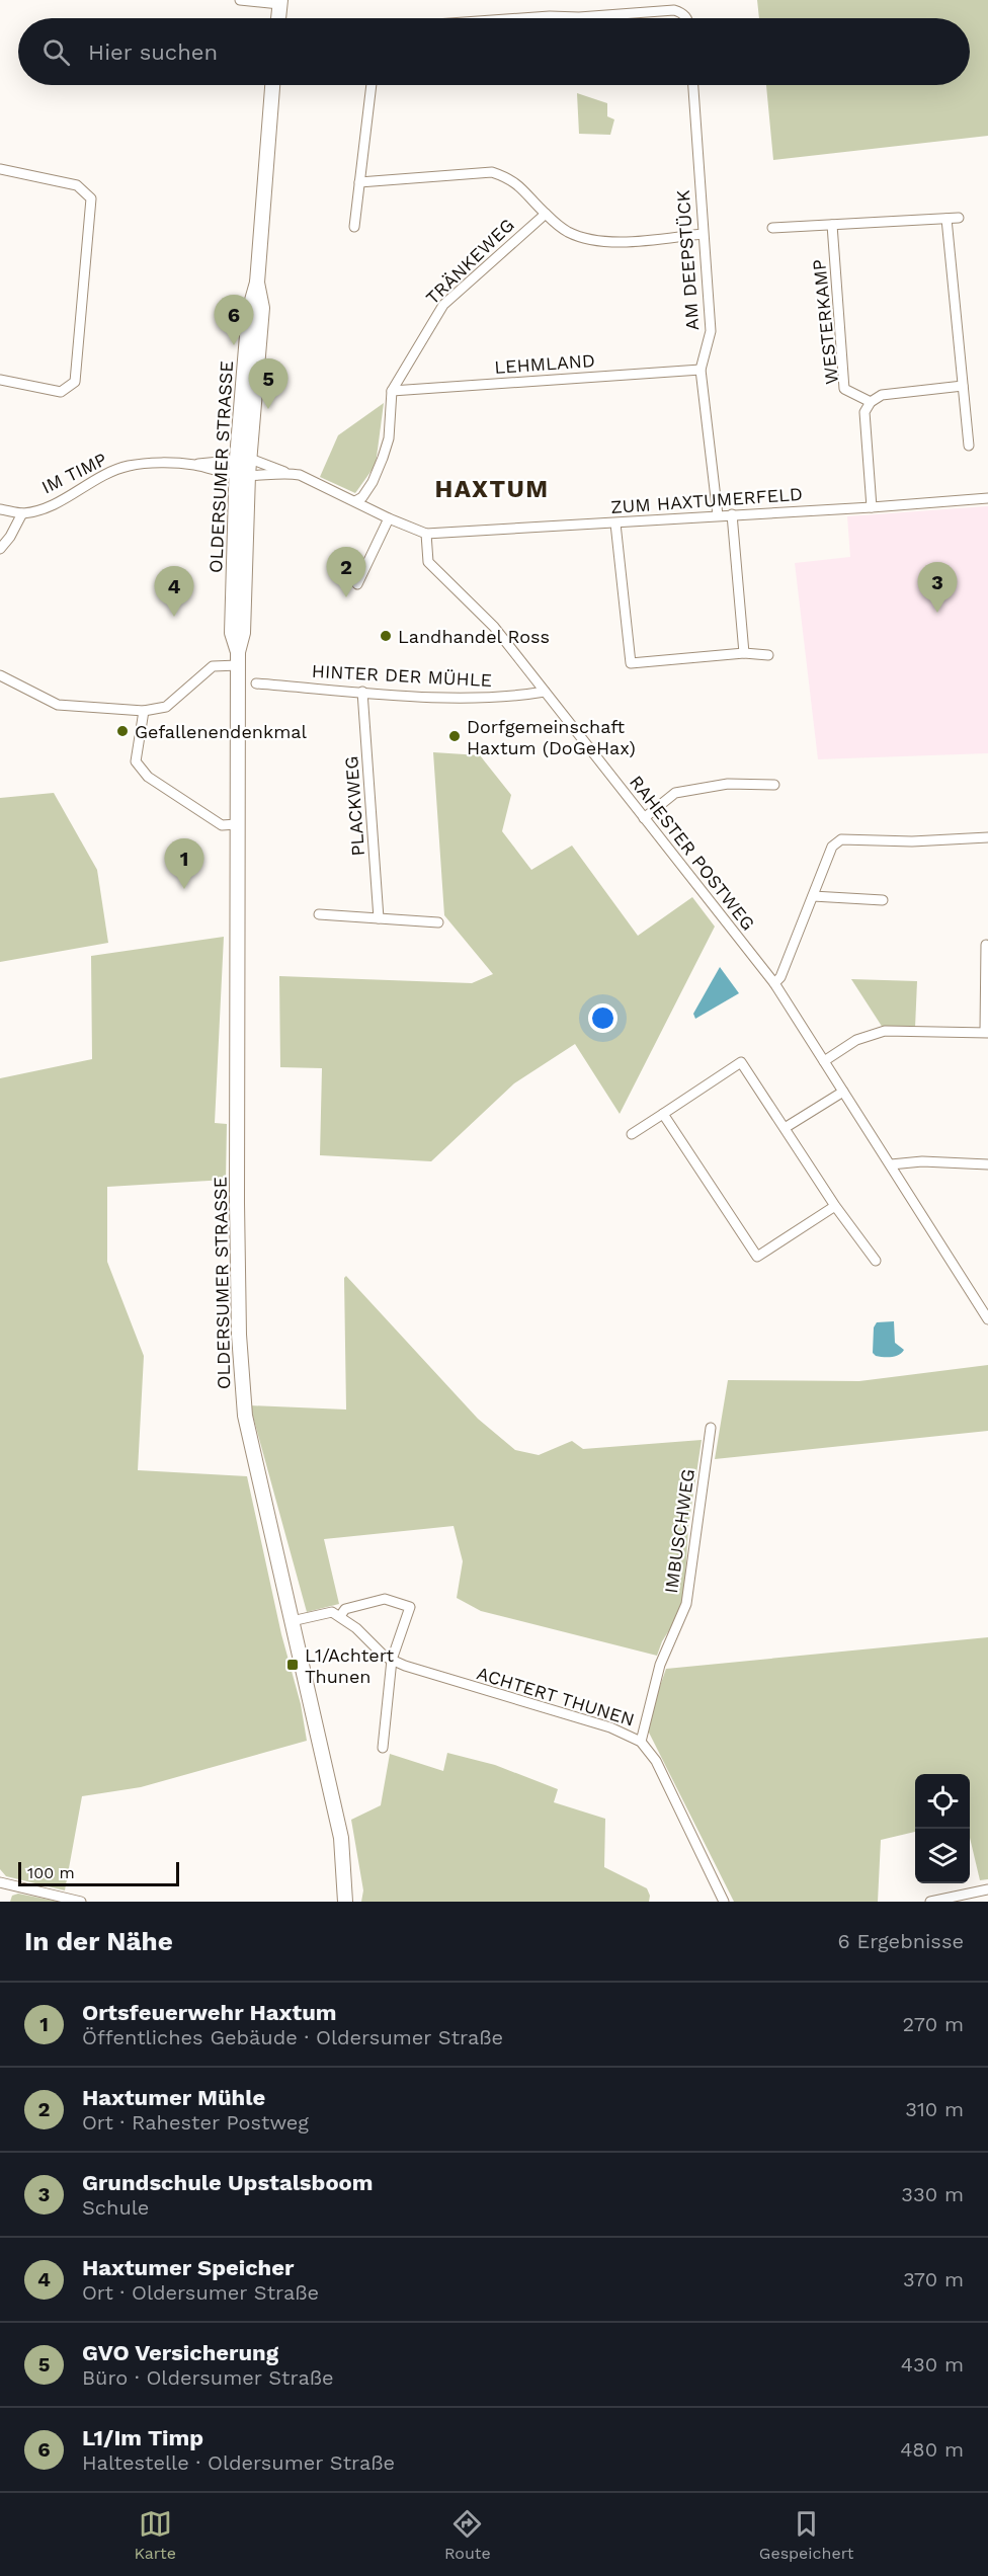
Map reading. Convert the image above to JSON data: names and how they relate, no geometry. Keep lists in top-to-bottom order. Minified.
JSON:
{"streets":{"main road":["OLDERSUMER STRASSE"],"street":["AM DEEPSTÜCK","TRÄNKEWEG","WESTERKAMP","LEHMLAND","IM TIMP","ZUM HAXTUMERFELD","HINTER DER MÜHLE","PLACKWEG","RAHESTER POSTWEG","IMBUSCHWEG","ACHTERT THUNEN"]},"crossings":[["AM DEEPSTÜCK","LEHMLAND"],["AM DEEPSTÜCK","ZUM HAXTUMERFELD"],["TRÄNKEWEG","LEHMLAND"],["OLDERSUMER STRASSE","IM TIMP"],["ZUM HAXTUMERFELD","RAHESTER POSTWEG"],["HINTER DER MÜHLE","PLACKWEG"],["HINTER DER MÜHLE","RAHESTER POSTWEG"],["IMBUSCHWEG","ACHTERT THUNEN"]],"districts":["HAXTUM"],"places":{"other":["Landhandel Ross","Gefallenendenkmal","Dorfgemeinschaft Haxtum (DoGeHax)"],"transit":["L1/Achtert Thunen"]},"scale_bar":"100 m","page":{"search":"Hier suchen","pins":["6","5","2","3","4","1"],"scale":"100 m","heading":["In der Nähe","6 Ergebnisse"],"list":[{"mark":"1","name":"Ortsfeuerwehr Haxtum","note":"Öffentliches Gebäude · Oldersumer Straße","value":"270 m"},{"mark":"2","name":"Haxtumer Mühle","note":"Ort · Rahester Postweg","value":"310 m"},{"mark":"3","name":"Grundschule Upstalsboom","note":"Schule","value":"330 m"},{"mark":"4","name":"Haxtumer Speicher","note":"Ort · Oldersumer Straße","value":"370 m"},{"mark":"5","name":"GVO Versicherung","note":"Büro · Oldersumer Straße","value":"430 m"},{"mark":"6","name":"L1/Im Timp","note":"Haltestelle · Oldersumer Straße","value":"480 m"}],"nav":["Karte","Route","Gespeichert"]}}
